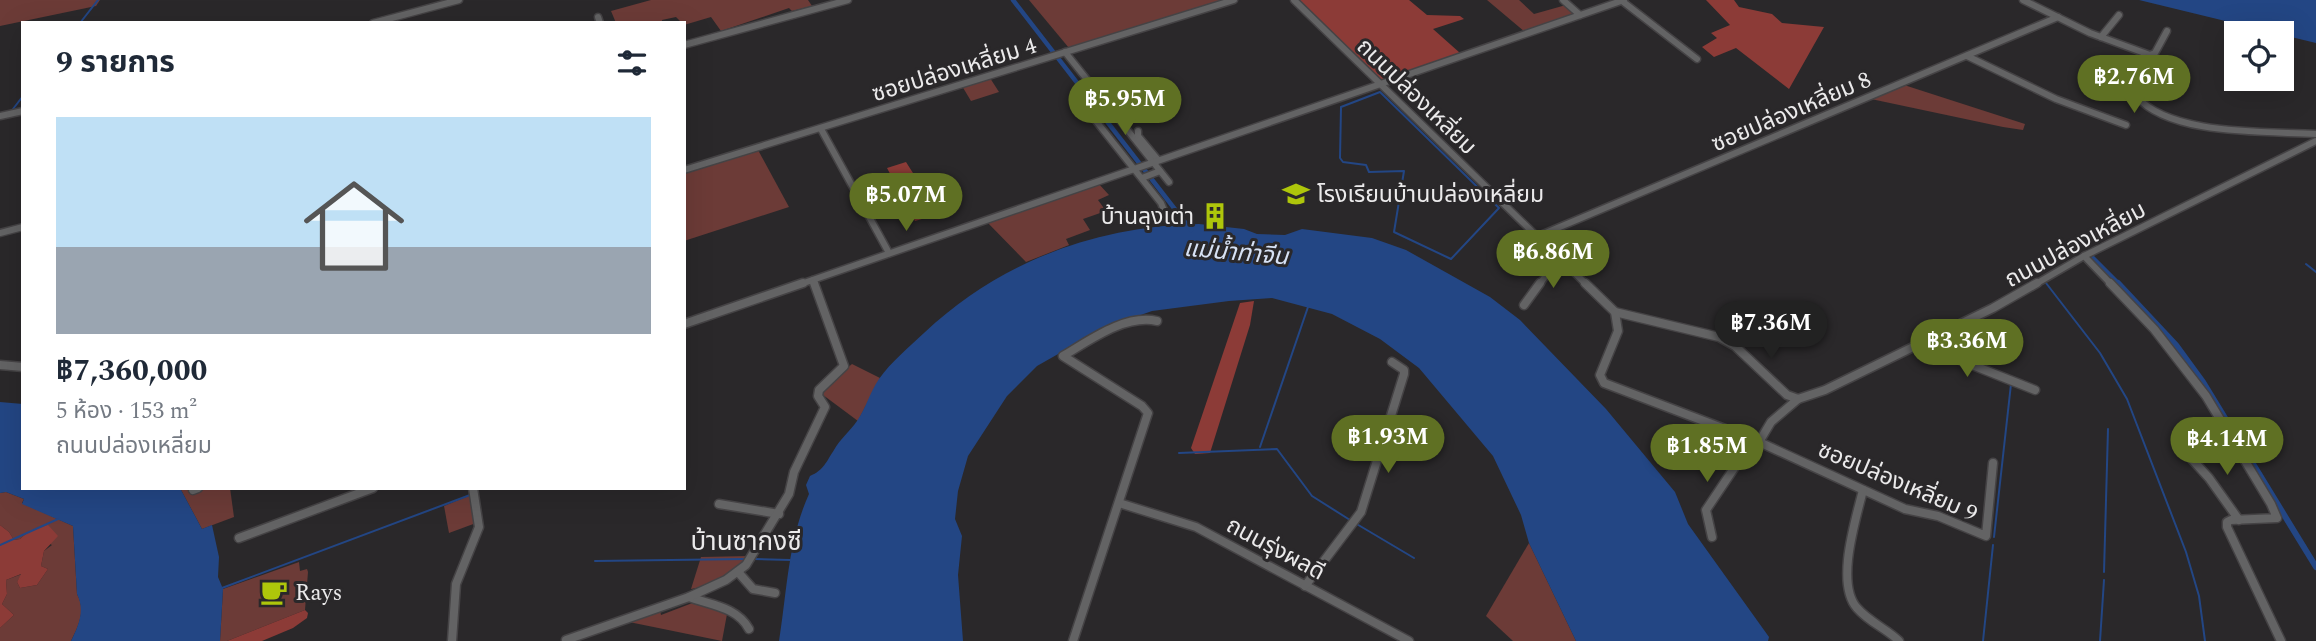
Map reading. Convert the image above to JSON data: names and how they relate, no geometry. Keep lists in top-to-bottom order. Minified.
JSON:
{"streets":{"street":["ซอยปล่องเหลี่ยม 4","ถนนปล่องเหลี่ยม","ซอยปล่องเหลี่ยม 8","ซอยปล่องเหลี่ยม 9","ถนนรุ่งผลดี"]},"crossings":[["ถนนปล่องเหลี่ยม","ซอยปล่องเหลี่ยม 8"],["ถนนปล่องเหลี่ยม","ซอยปล่องเหลี่ยม 9"]],"districts":["บ้านซากงซี"],"water":["แม่น้ำท่าจีน"],"places":{"school or university":["โรงเรียนบ้านปล่องเหลี่ยม"],"building":["บ้านลุงเต่า"],"cafe":["Rays"]},"page":{"heading":"9 รายการ","price":["฿2.76M","฿5.95M","฿5.07M","฿6.86M","฿7.36M","฿3.36M","฿1.93M","฿4.14M","฿1.85M"],"list":[{"name":"฿7,360,000","note":"5 ห้อง · 153 m² · ถนนปล่องเหลี่ยม"}]}}
